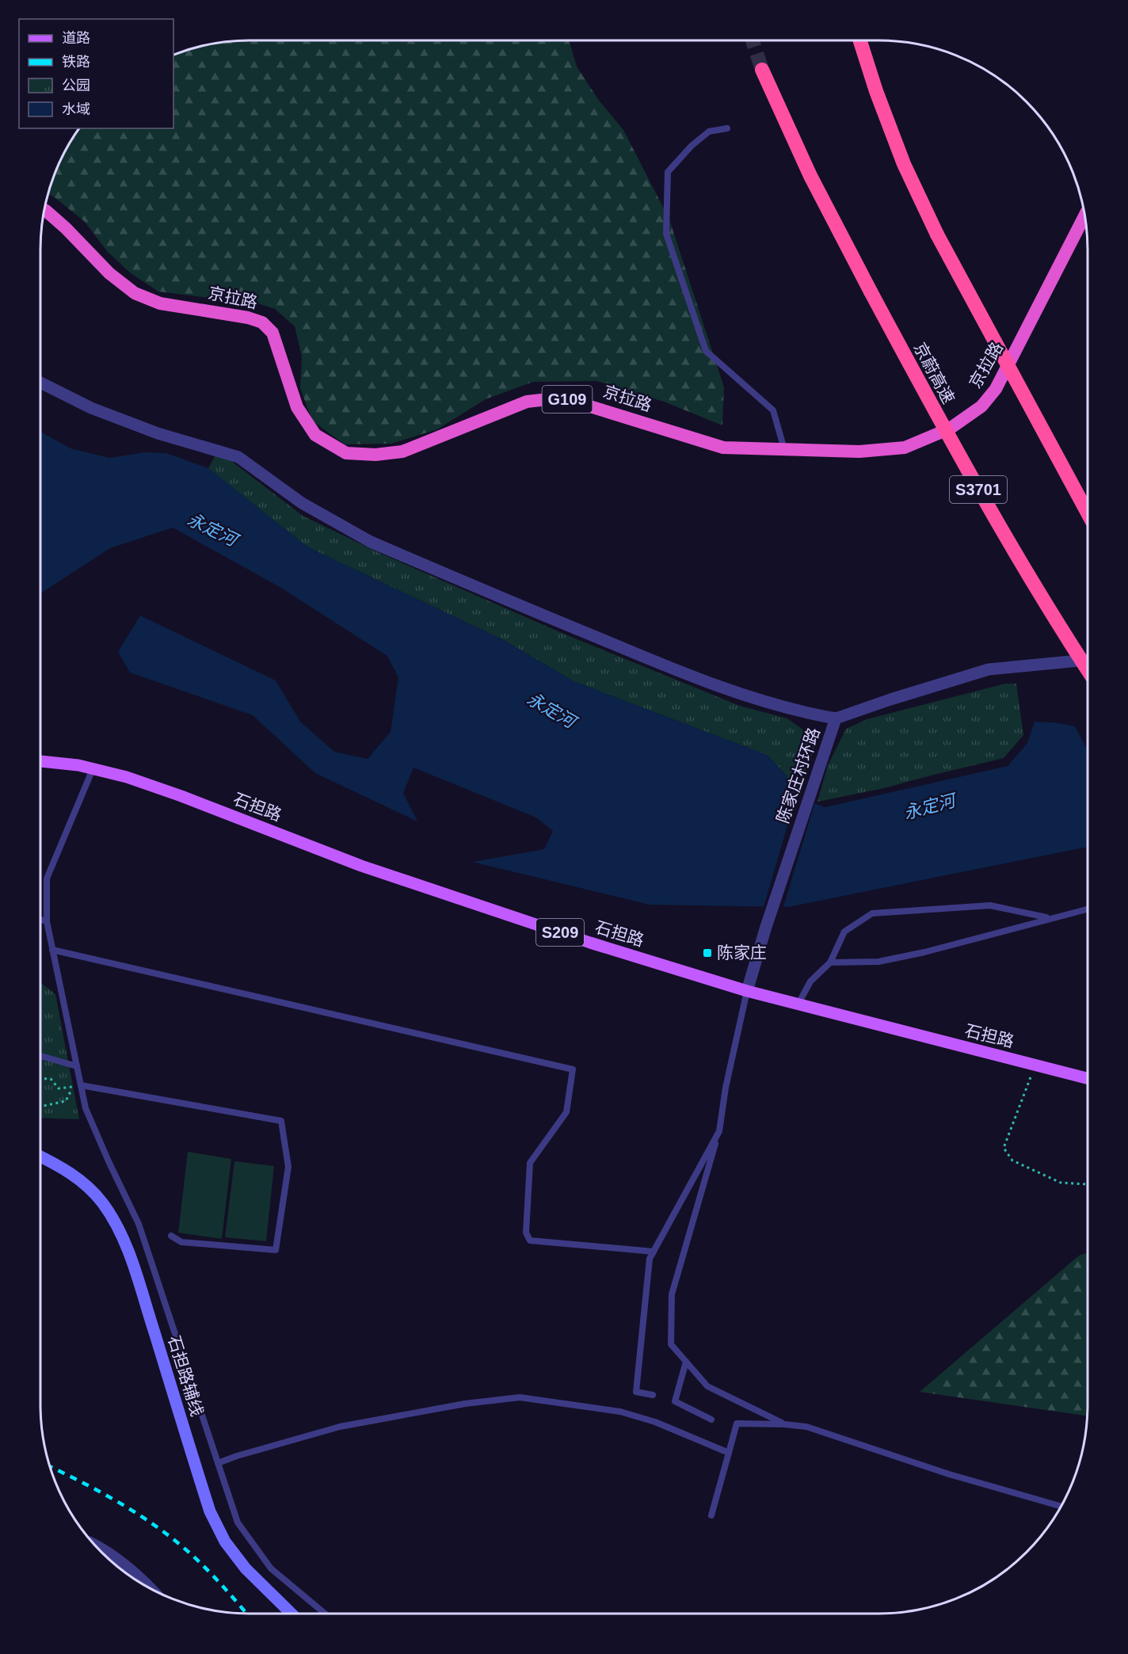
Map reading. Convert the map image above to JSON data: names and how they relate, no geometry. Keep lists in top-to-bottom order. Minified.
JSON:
{"streets":{"highway":["京拉路","京蔚高速","G109","S3701"],"main road":["石担路","S209","石担路辅线"],"street":["陈家庄村环路"]},"crossings":[["陈家庄村环路","石担路"]],"water":["永定河"],"places":{"transit":["陈家庄"]},"legend":["道路","铁路","公园","水域"]}
